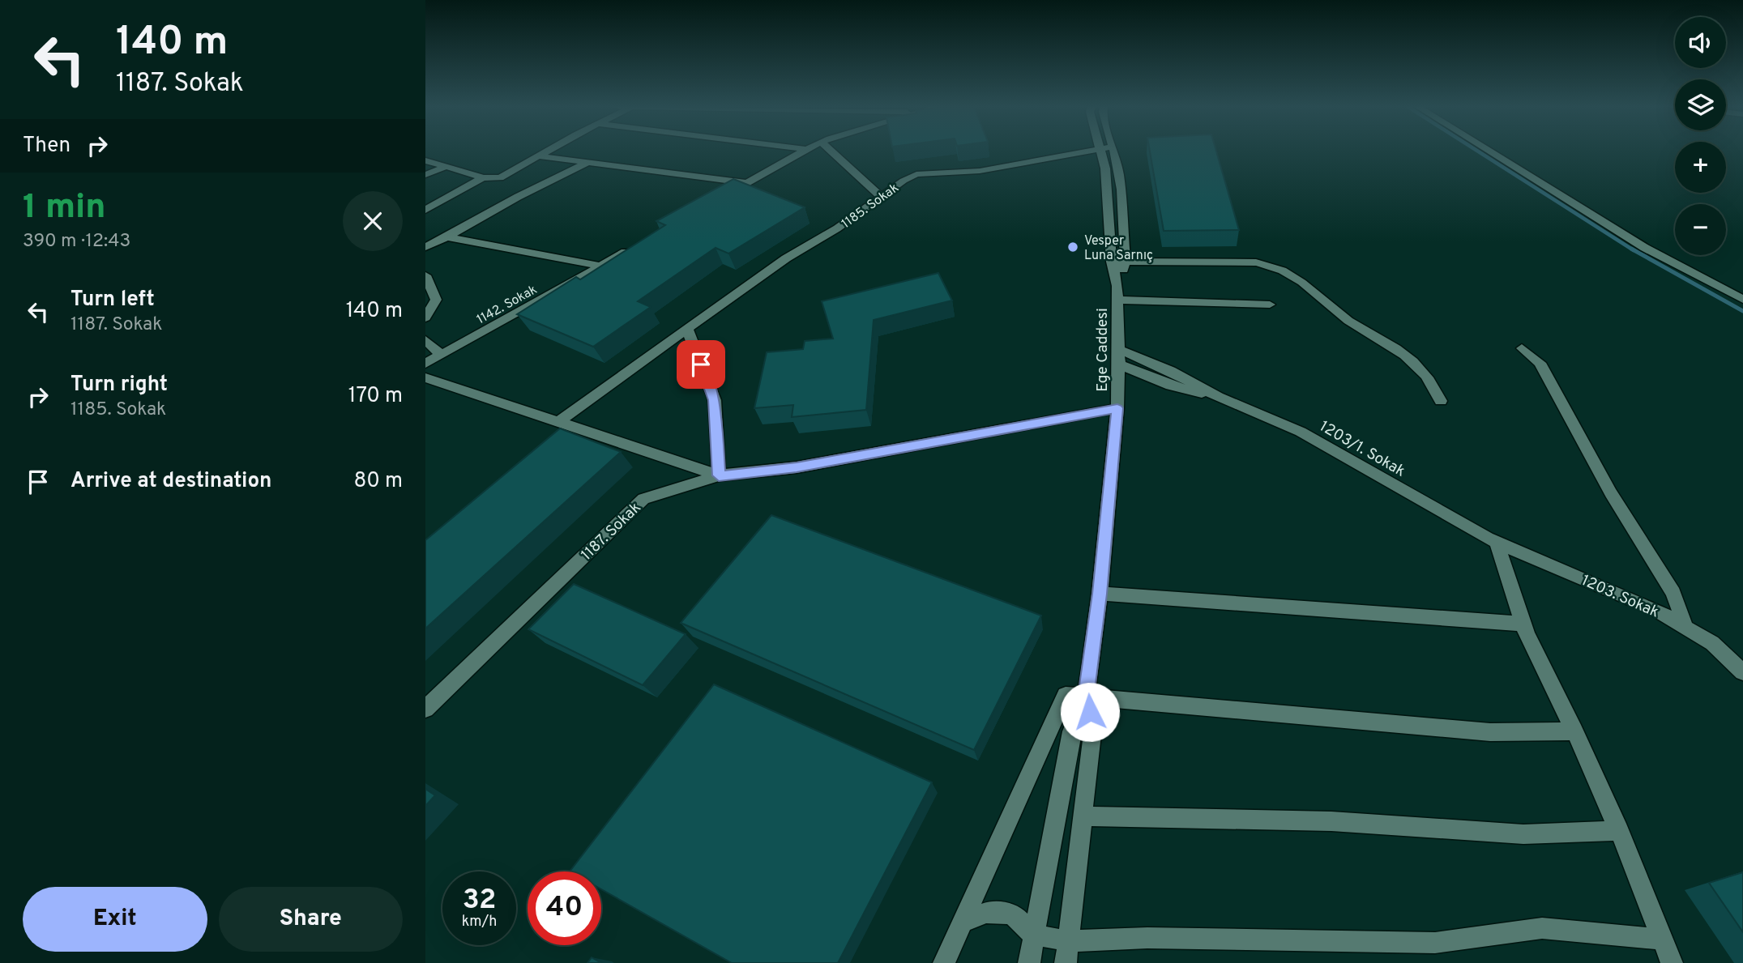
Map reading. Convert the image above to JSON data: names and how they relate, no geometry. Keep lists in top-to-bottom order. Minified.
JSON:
{"streets":{"street":["1185. Sokak","1142. Sokak","Ege Caddesi","1203/1. Sokak","1187. Sokak","1203. Sokak"]},"crossings":[["Ege Caddesi","1203/1. Sokak"],["Ege Caddesi","1187. Sokak"],["1203/1. Sokak","1203. Sokak"]],"places":["Vesper Luna Sarnıç"],"page":{"turn":["140 m","1187. Sokak"],"map_buttons":["+","−"],"then":"Then","heading":["1 min","390 m · 12:43"],"list":[{"name":"Turn left","note":"1187. Sokak","value":"140 m"},{"name":"Turn right","note":"1185. Sokak","value":"170 m"},{"name":"Arrive at destination","value":"80 m"}],"speed":"32 km/h","limit":"40","buttons":["Exit","Share"]}}
